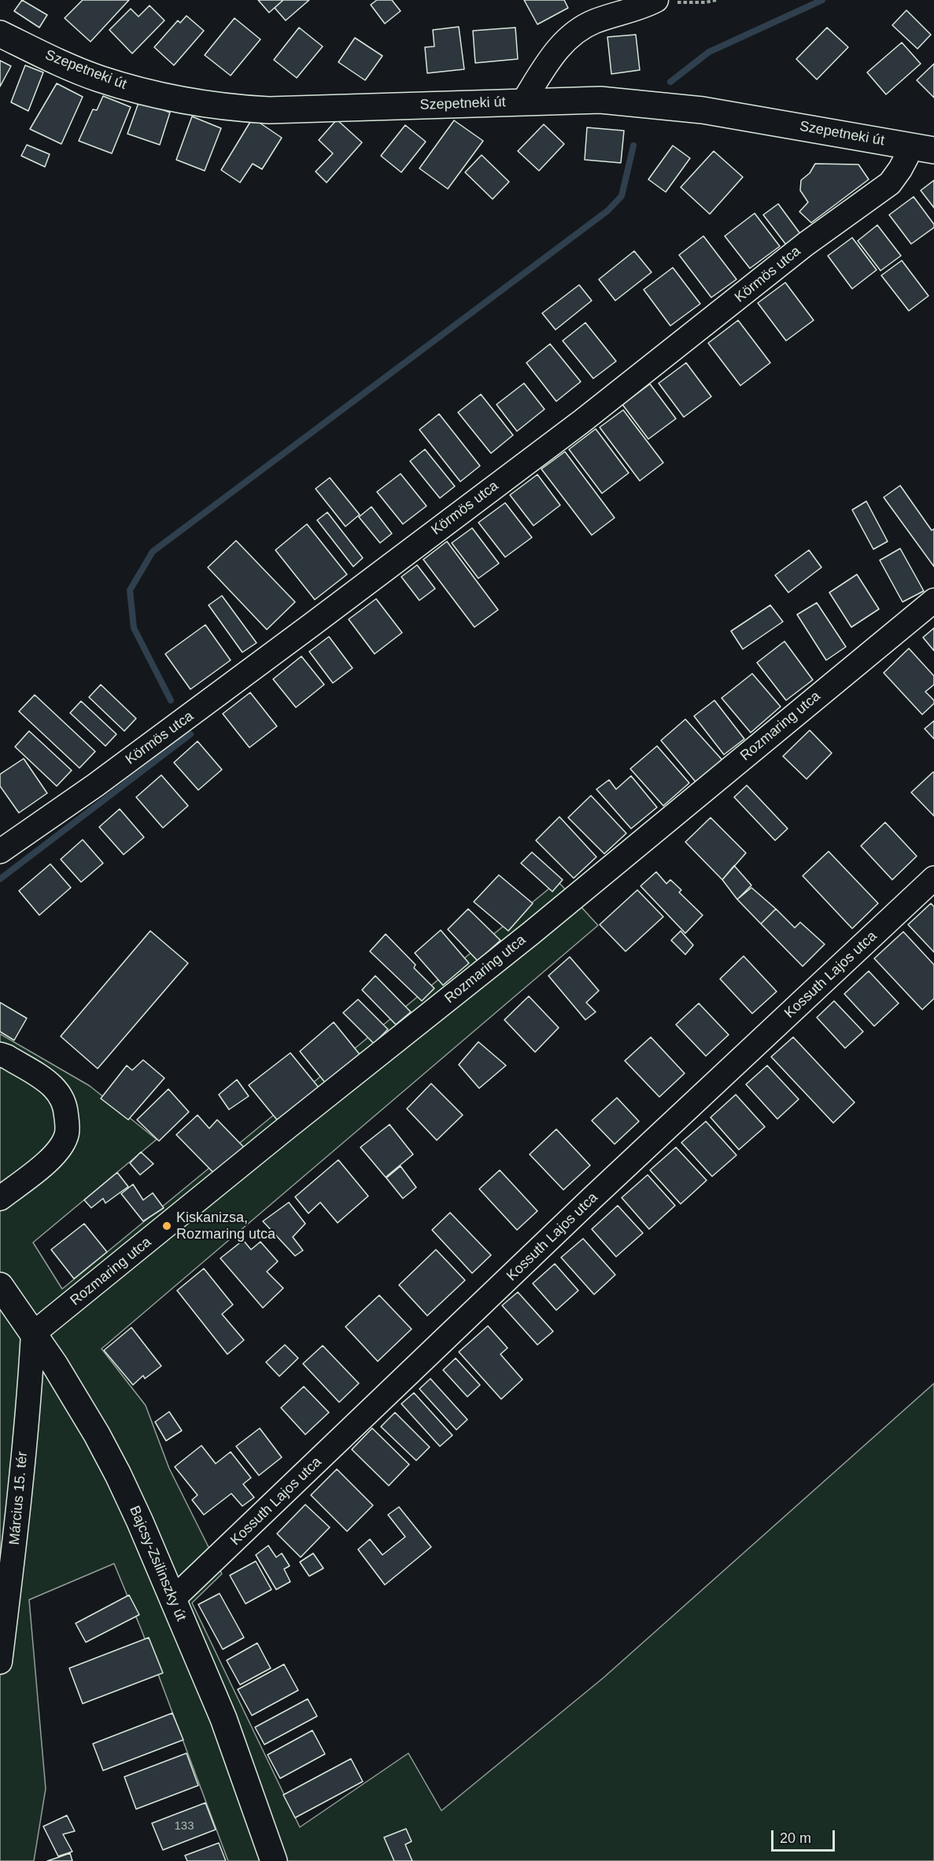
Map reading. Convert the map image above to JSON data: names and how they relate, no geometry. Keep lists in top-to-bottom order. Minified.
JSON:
{"streets":{"main road":["Szepetneki út","Bajcsy-Zsilinszky út"],"street":["Körmös utca","Rozmaring utca","Kossuth Lajos utca","Március 15. tér"]},"crossings":[["Szepetneki út","Körmös utca"],["Rozmaring utca","Március 15. tér"],["Rozmaring utca","Bajcsy-Zsilinszky út"],["Kossuth Lajos utca","Bajcsy-Zsilinszky út"],["Március 15. tér","Bajcsy-Zsilinszky út"]],"places":["Kiskanizsa, Rozmaring utca"],"house_numbers":["133"],"scale_bar":"20 m"}
